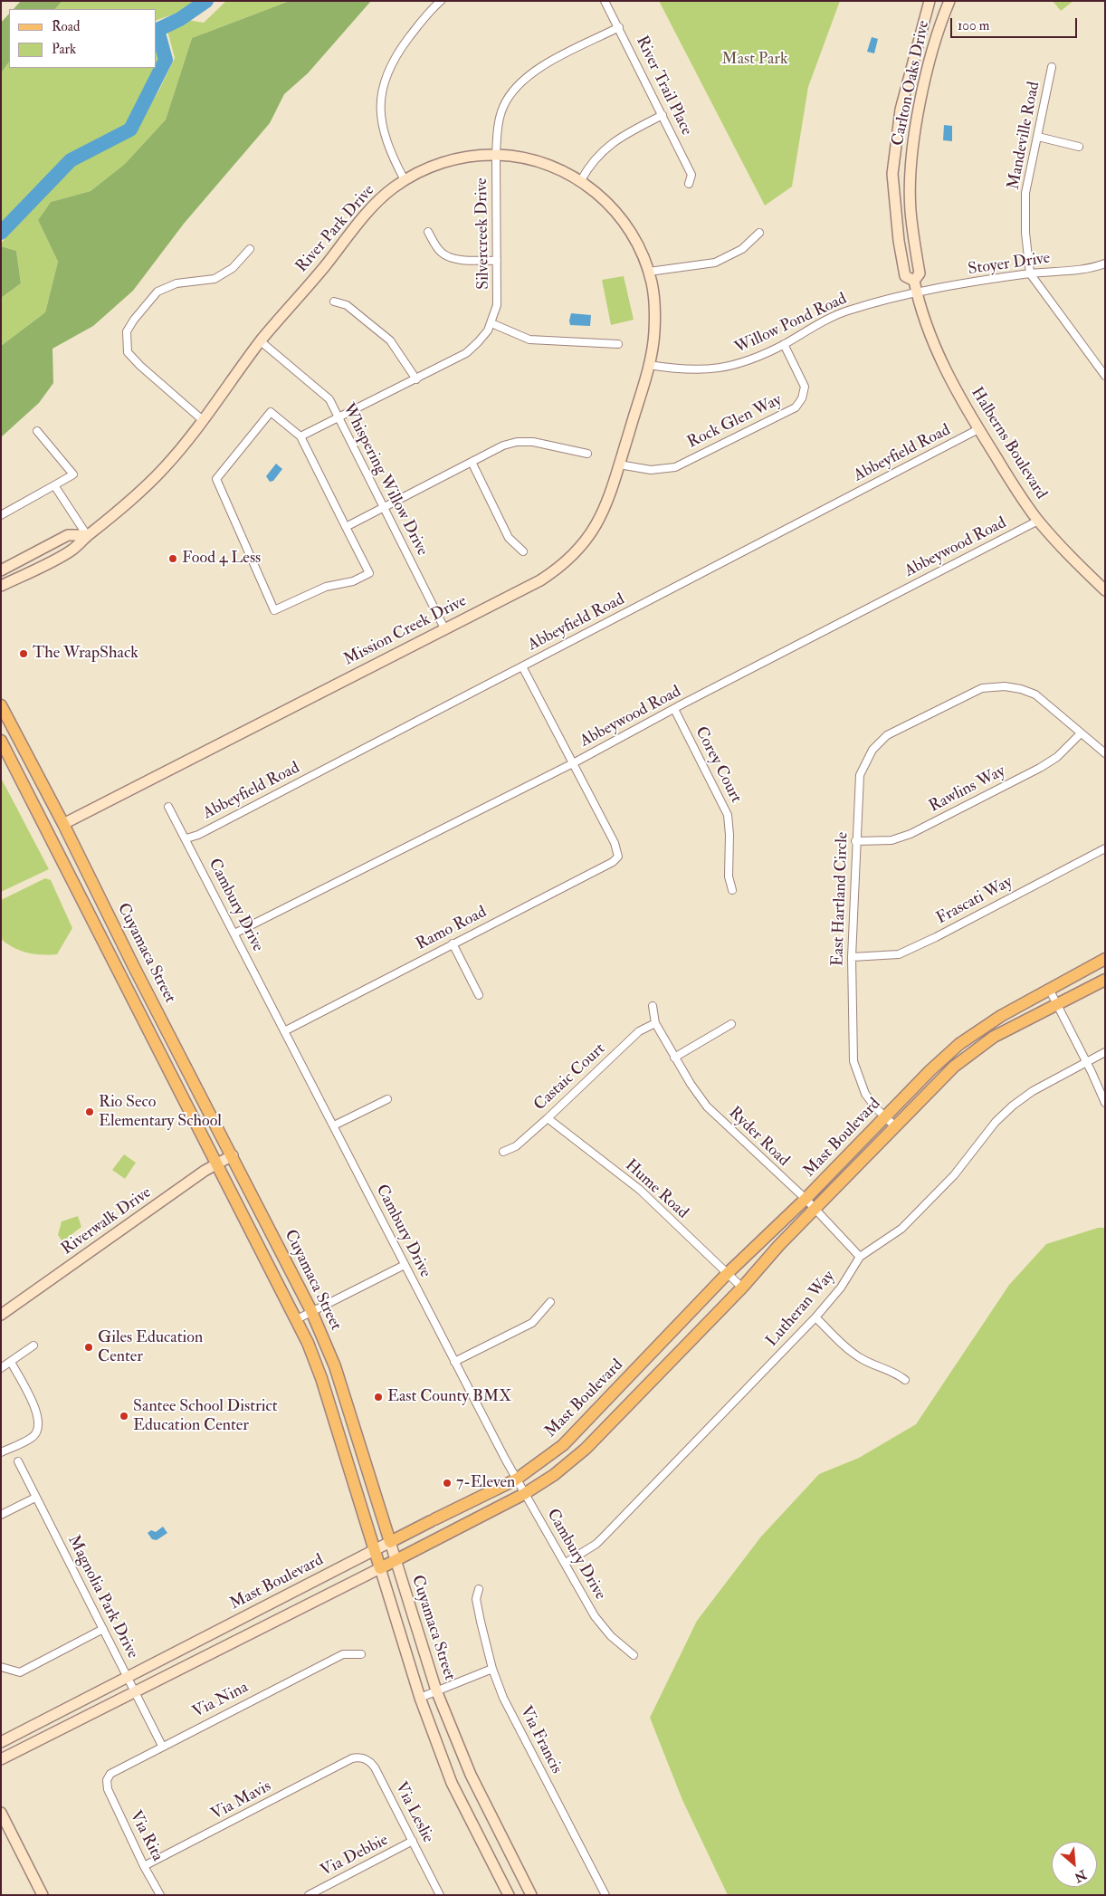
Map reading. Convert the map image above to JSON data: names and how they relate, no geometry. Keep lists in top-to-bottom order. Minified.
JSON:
{"streets":{"main road":["Carlton Oaks Drive","River Park Drive","Halberns Boulevard","Mission Creek Drive","Cuyamaca Street","Mast Boulevard","Riverwalk Drive"],"street":["River Trail Place","Mandeville Road","Silvercreek Drive","Stoyer Drive","Willow Pond Road","Rock Glen Way","Abbeyfield Road","Whispering Willow Drive","Abbeywood Road","Corey Court","Rawlins Way","East Hartland Circle","Frascati Way","Cambury Drive","Ramo Road","Castaic Court","Ryder Road","Hume Road","Lutheran Way","Magnolia Park Drive","Via Nina","Via Francis","Via Mavis","Via Leslie","Via Rita","Via Debbie"]},"crossings":[["Carlton Oaks Drive","Stoyer Drive"],["Carlton Oaks Drive","Willow Pond Road"],["Carlton Oaks Drive","Halberns Boulevard"],["River Trail Place","Silvercreek Drive"],["Mandeville Road","Stoyer Drive"],["River Park Drive","Silvercreek Drive"],["River Park Drive","Willow Pond Road"],["River Park Drive","Whispering Willow Drive"],["River Park Drive","Mission Creek Drive"],["Silvercreek Drive","Whispering Willow Drive"],["Stoyer Drive","Willow Pond Road"],["Stoyer Drive","Halberns Boulevard"],["Willow Pond Road","Rock Glen Way"],["Willow Pond Road","Halberns Boulevard"],["Willow Pond Road","Mission Creek Drive"],["Rock Glen Way","Mission Creek Drive"],["Halberns Boulevard","Abbeyfield Road"],["Halberns Boulevard","Abbeywood Road"],["Abbeyfield Road","Cambury Drive"],["Whispering Willow Drive","Mission Creek Drive"],["Abbeywood Road","Corey Court"],["Abbeywood Road","Cambury Drive"],["Abbeywood Road","Ramo Road"],["Mission Creek Drive","Cuyamaca Street"],["Rawlins Way","East Hartland Circle"],["East Hartland Circle","Frascati Way"],["East Hartland Circle","Mast Boulevard"],["Cambury Drive","Ramo Road"],["Cambury Drive","Mast Boulevard"],["Cambury Drive","Lutheran Way"],["Cuyamaca Street","Mast Boulevard"],["Cuyamaca Street","Riverwalk Drive"],["Castaic Court","Ryder Road"],["Castaic Court","Hume Road"],["Ryder Road","Mast Boulevard"],["Ryder Road","Lutheran Way"],["Mast Boulevard","Hume Road"],["Mast Boulevard","Magnolia Park Drive"],["Magnolia Park Drive","Via Nina"],["Via Nina","Via Rita"],["Via Mavis","Via Leslie"],["Via Mavis","Via Rita"],["Via Leslie","Via Debbie"]],"parks":["Mast Park"],"places":["Food 4 Less","The WrapShack","Rio Seco Elementary School","Giles Education Center","East County BMX","Santee School District Education Center","7-Eleven"],"legend":["Road","Park"],"scale_bar":"100 m","north":"bottom right"}
